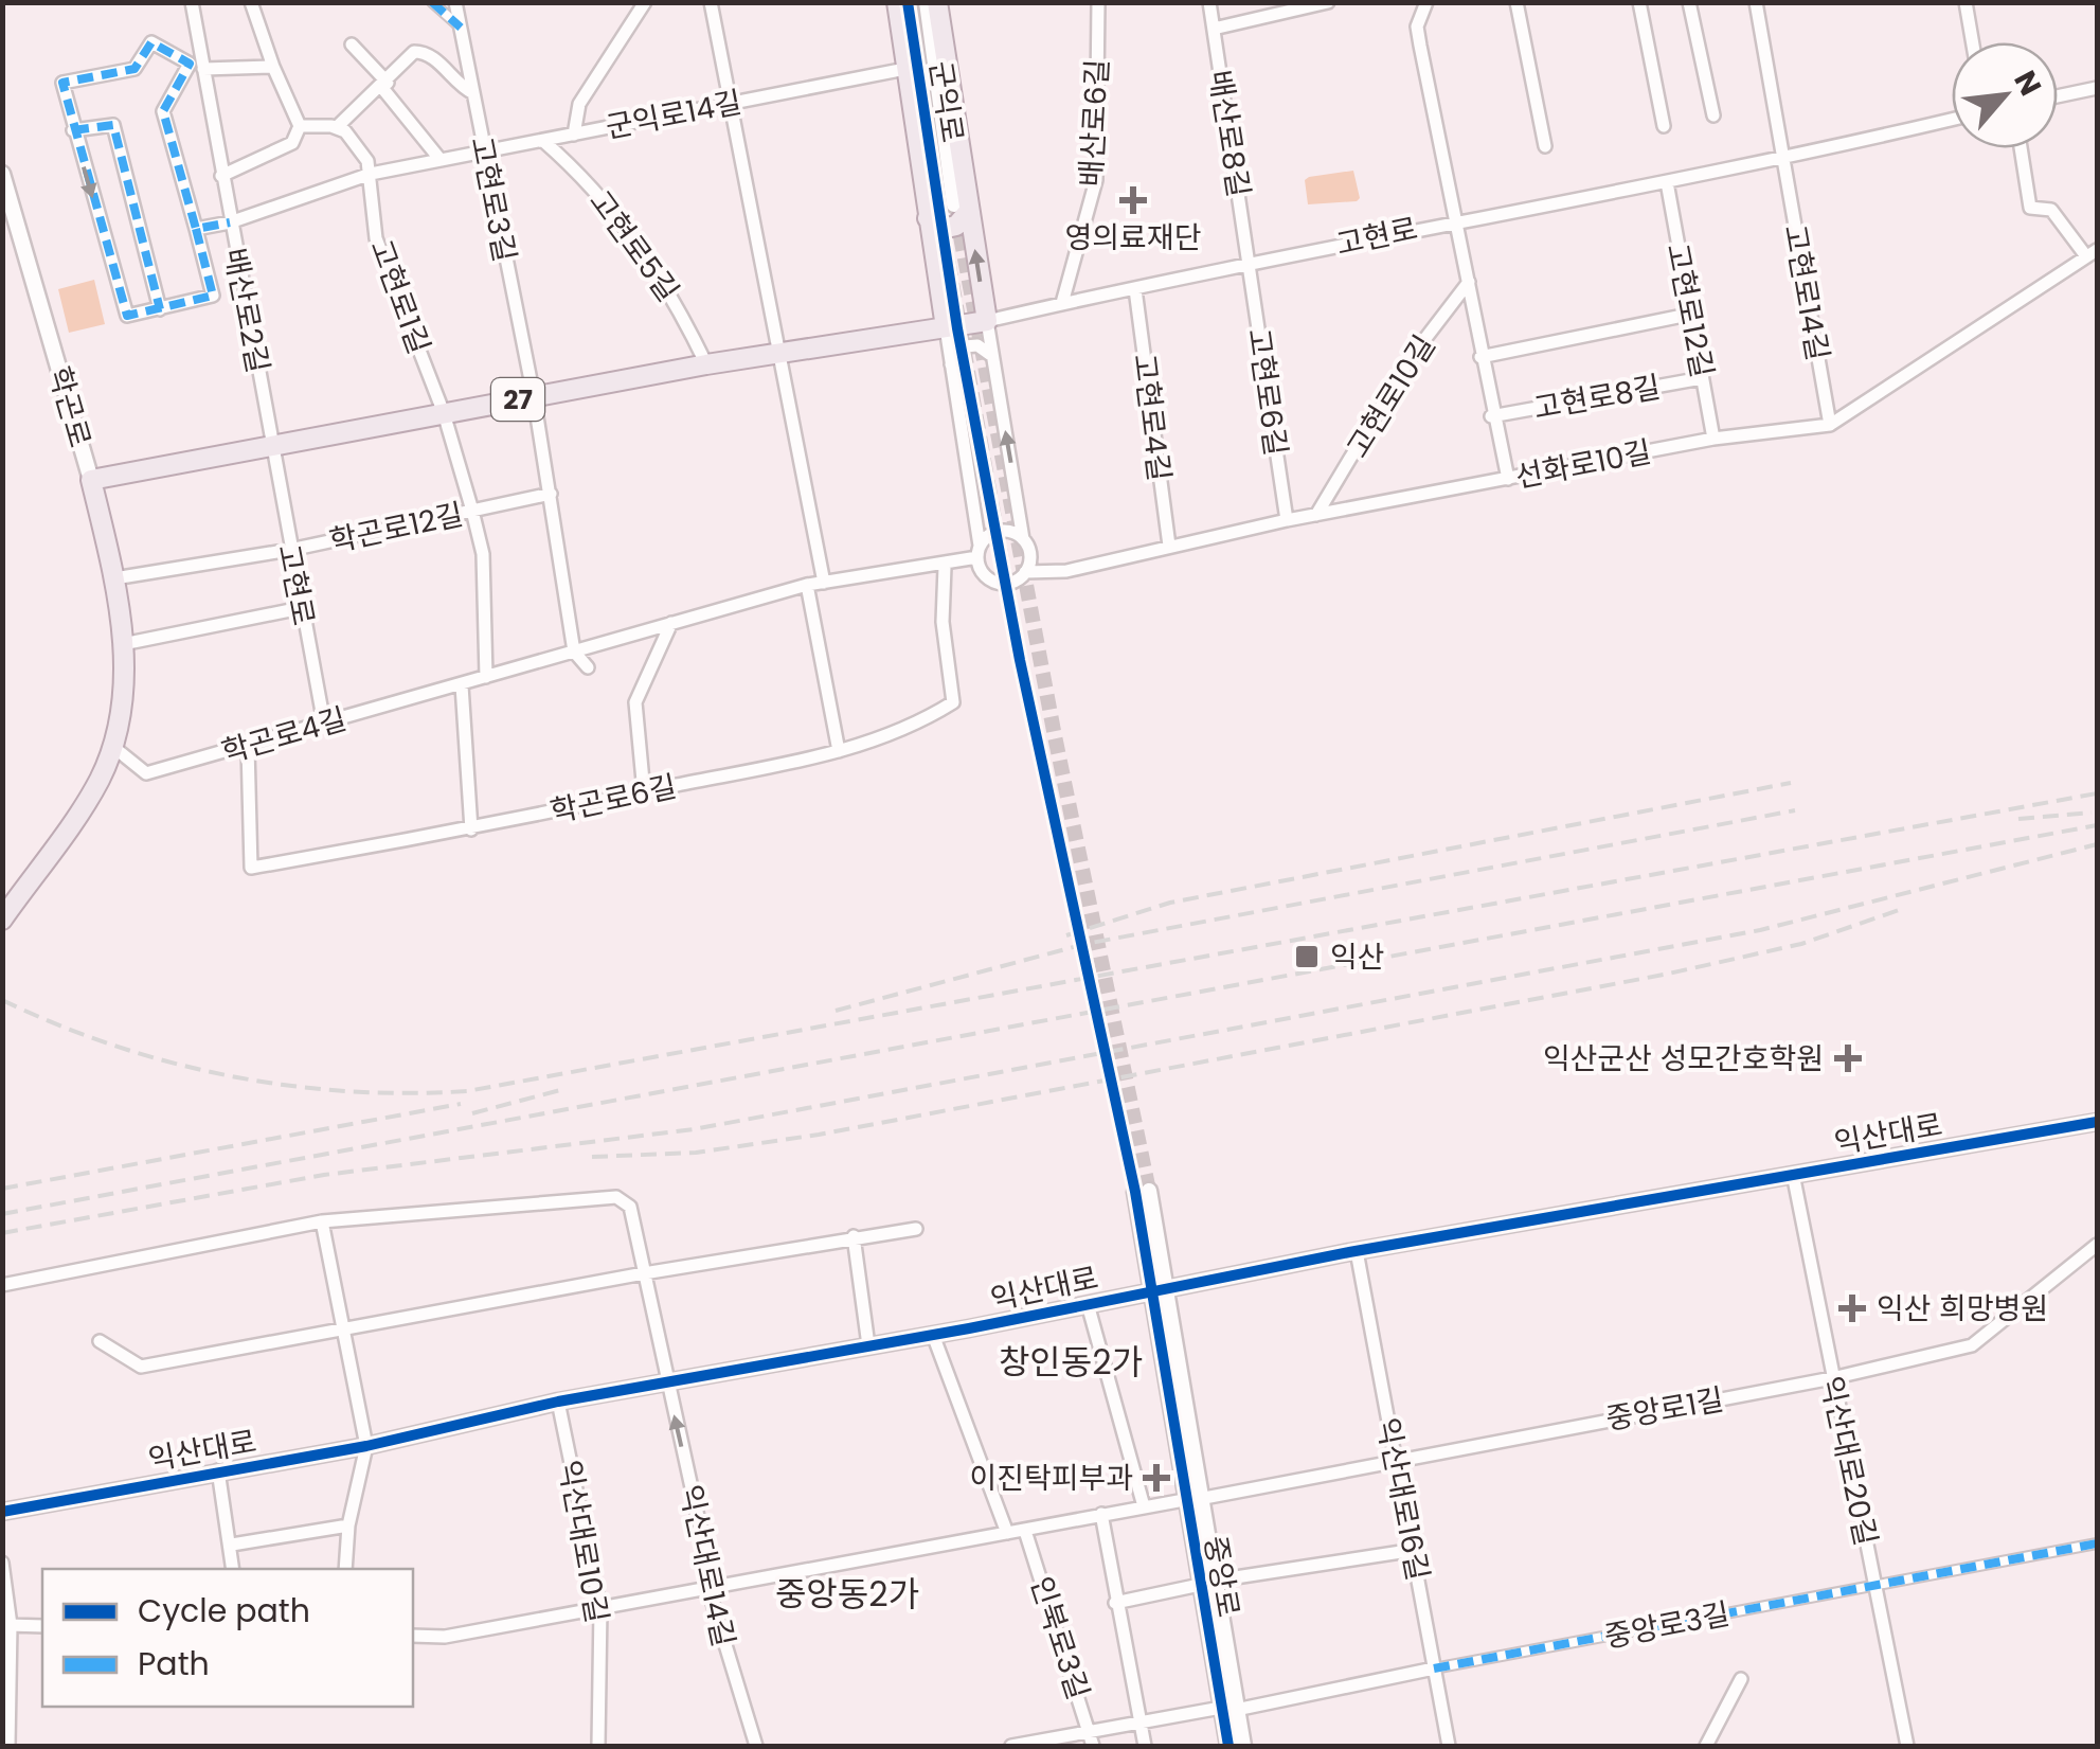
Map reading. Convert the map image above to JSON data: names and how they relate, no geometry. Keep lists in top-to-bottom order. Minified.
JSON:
{"streets":{"main road":["고현로","27","학곤로"],"street":["군익로","군익로14길","배산로6길","배산로8길","고현로3길","고현로5길","고현로14길","고현로1길","배산로2길","고현로12길","고현로6길","고현로10길","고현로8길","고현로4길","선화로10길","학곤로12길","학곤로4길","학곤로6길","익산대로","중앙로1길","익산대로20길","익산대로16길","익산대로10길","익산대로14길","중앙로","중앙로3길","인북로3길"]},"crossings":[["군익로14길","고현로3길"],["군익로14길","고현로5길"],["군익로14길","고현로1길"],["군익로14길","배산로2길"],["배산로6길","고현로"],["배산로8길","고현로"],["배산로8길","고현로6길"],["고현로3길","고현로"],["고현로","고현로5길"],["고현로","고현로14길"],["고현로","고현로1길"],["고현로","배산로2길"],["고현로","고현로12길"],["고현로","고현로6길"],["고현로","고현로8길"],["고현로","학곤로"],["고현로","고현로4길"],["고현로","학곤로12길"],["고현로","학곤로4길"],["고현로14길","선화로10길"],["고현로12길","고현로8길"],["고현로12길","선화로10길"],["고현로6길","선화로10길"],["고현로10길","고현로8길"],["고현로10길","선화로10길"],["고현로8길","선화로10길"],["학곤로","학곤로12길"],["학곤로","학곤로4길"],["고현로4길","선화로10길"],["선화로10길","학곤로4길"],["학곤로4길","학곤로6길"],["익산대로","익산대로20길"],["익산대로","익산대로16길"],["익산대로","익산대로10길"],["익산대로","익산대로14길"],["익산대로","중앙로"],["중앙로1길","익산대로20길"],["중앙로1길","익산대로16길"],["중앙로1길","중앙로"],["익산대로20길","중앙로3길"],["익산대로16길","중앙로"],["익산대로16길","중앙로3길"],["익산대로10길","중앙로"],["익산대로14길","중앙로"],["중앙로","중앙로3길"],["중앙로","인북로3길"]],"districts":["창인동2가","중앙동2가"],"places":{"health":["영의료재단","익산군산 성모간호학원","익산 희망병원","이진탁피부과"],"transit":["익산"]},"legend":["Cycle path","Path"],"north":"top right"}
